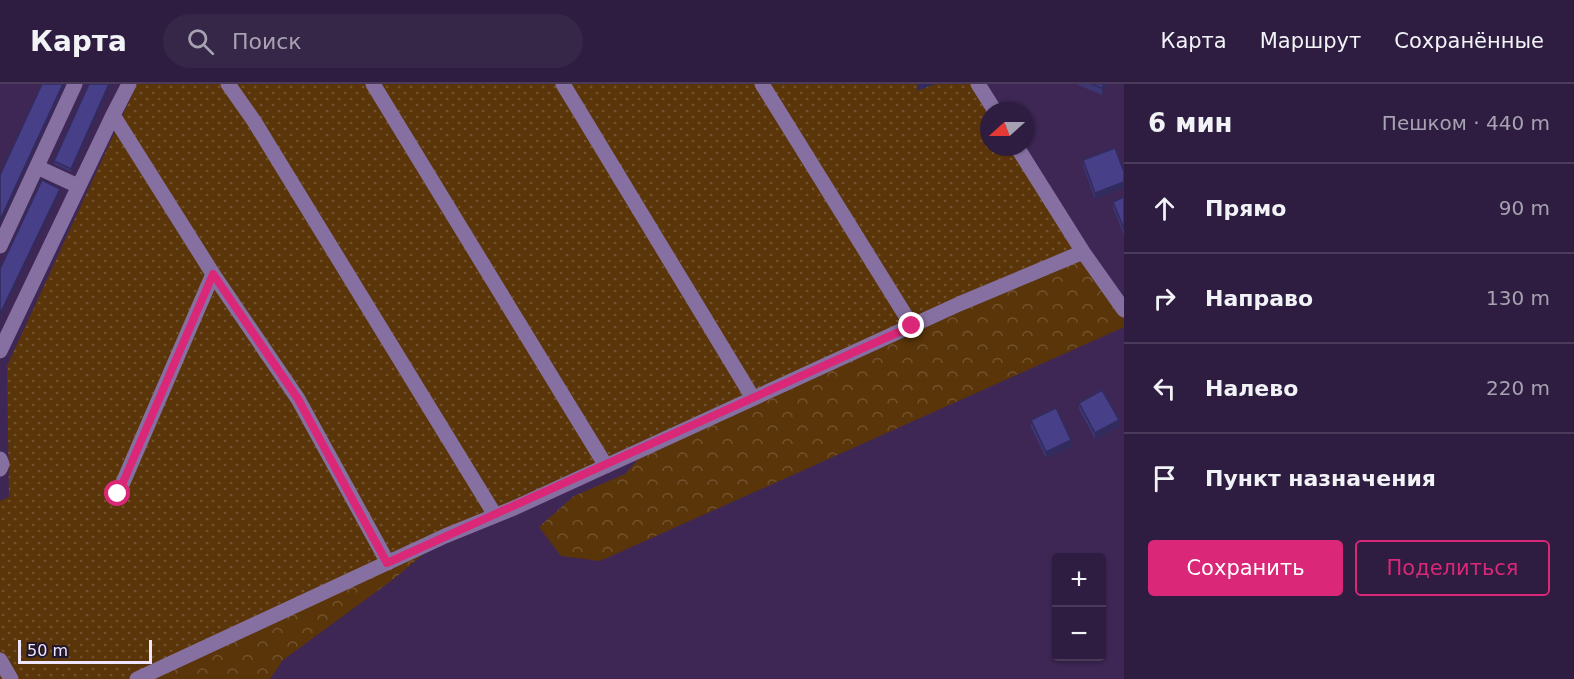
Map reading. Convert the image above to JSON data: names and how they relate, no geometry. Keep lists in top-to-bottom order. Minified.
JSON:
{"scale_bar":"50 m","north":"left","page":{"header":"Карта","search":"Поиск","nav":["Карта","Маршрут","Сохранённые"],"heading":["6 мин","Пешком · 440 m"],"list":[["Прямо","90 m"],["Направо","130 m"],["Налево","220 m"],"Пункт назначения"],"buttons":["Сохранить","Поделиться"],"map_buttons":["+","−"],"scale":"50 m"}}
